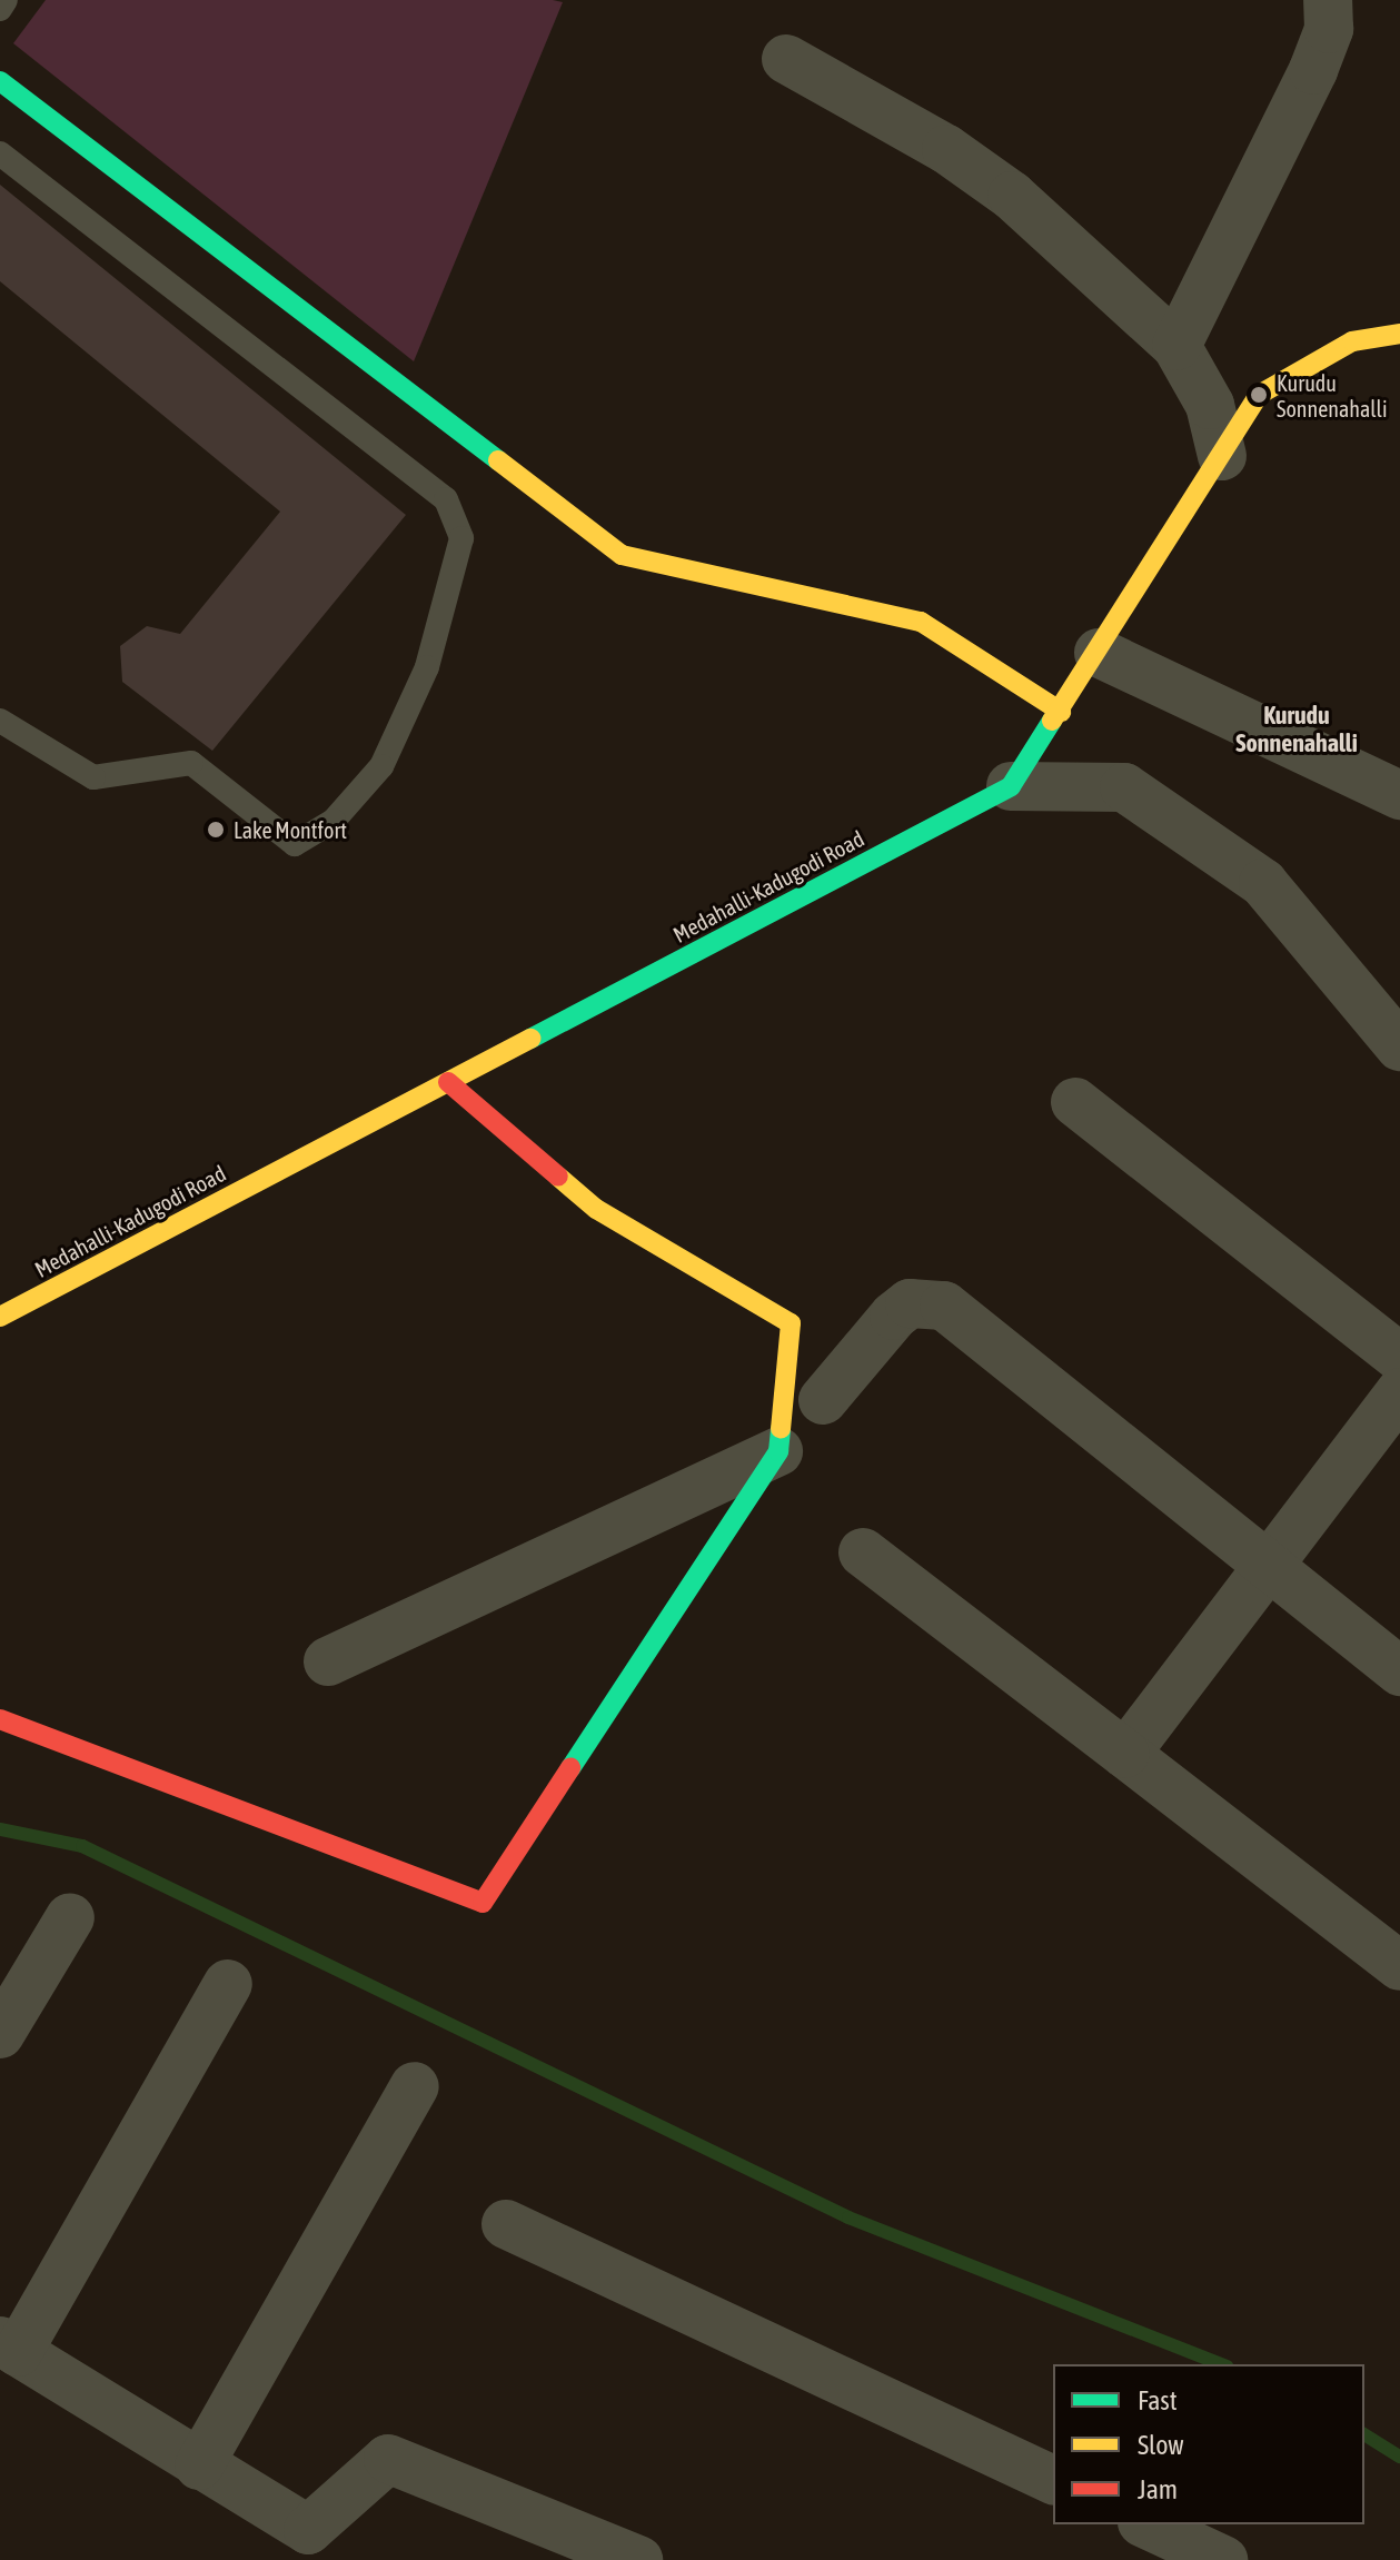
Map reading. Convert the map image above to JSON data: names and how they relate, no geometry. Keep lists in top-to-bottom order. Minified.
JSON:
{"streets":{"street":["Medahalli-Kadugodi Road"]},"districts":["Kurudu Sonnenahalli"],"places":["Kurudu Sonnenahalli","Lake Montfort"],"legend":["Fast","Slow","Jam"]}
